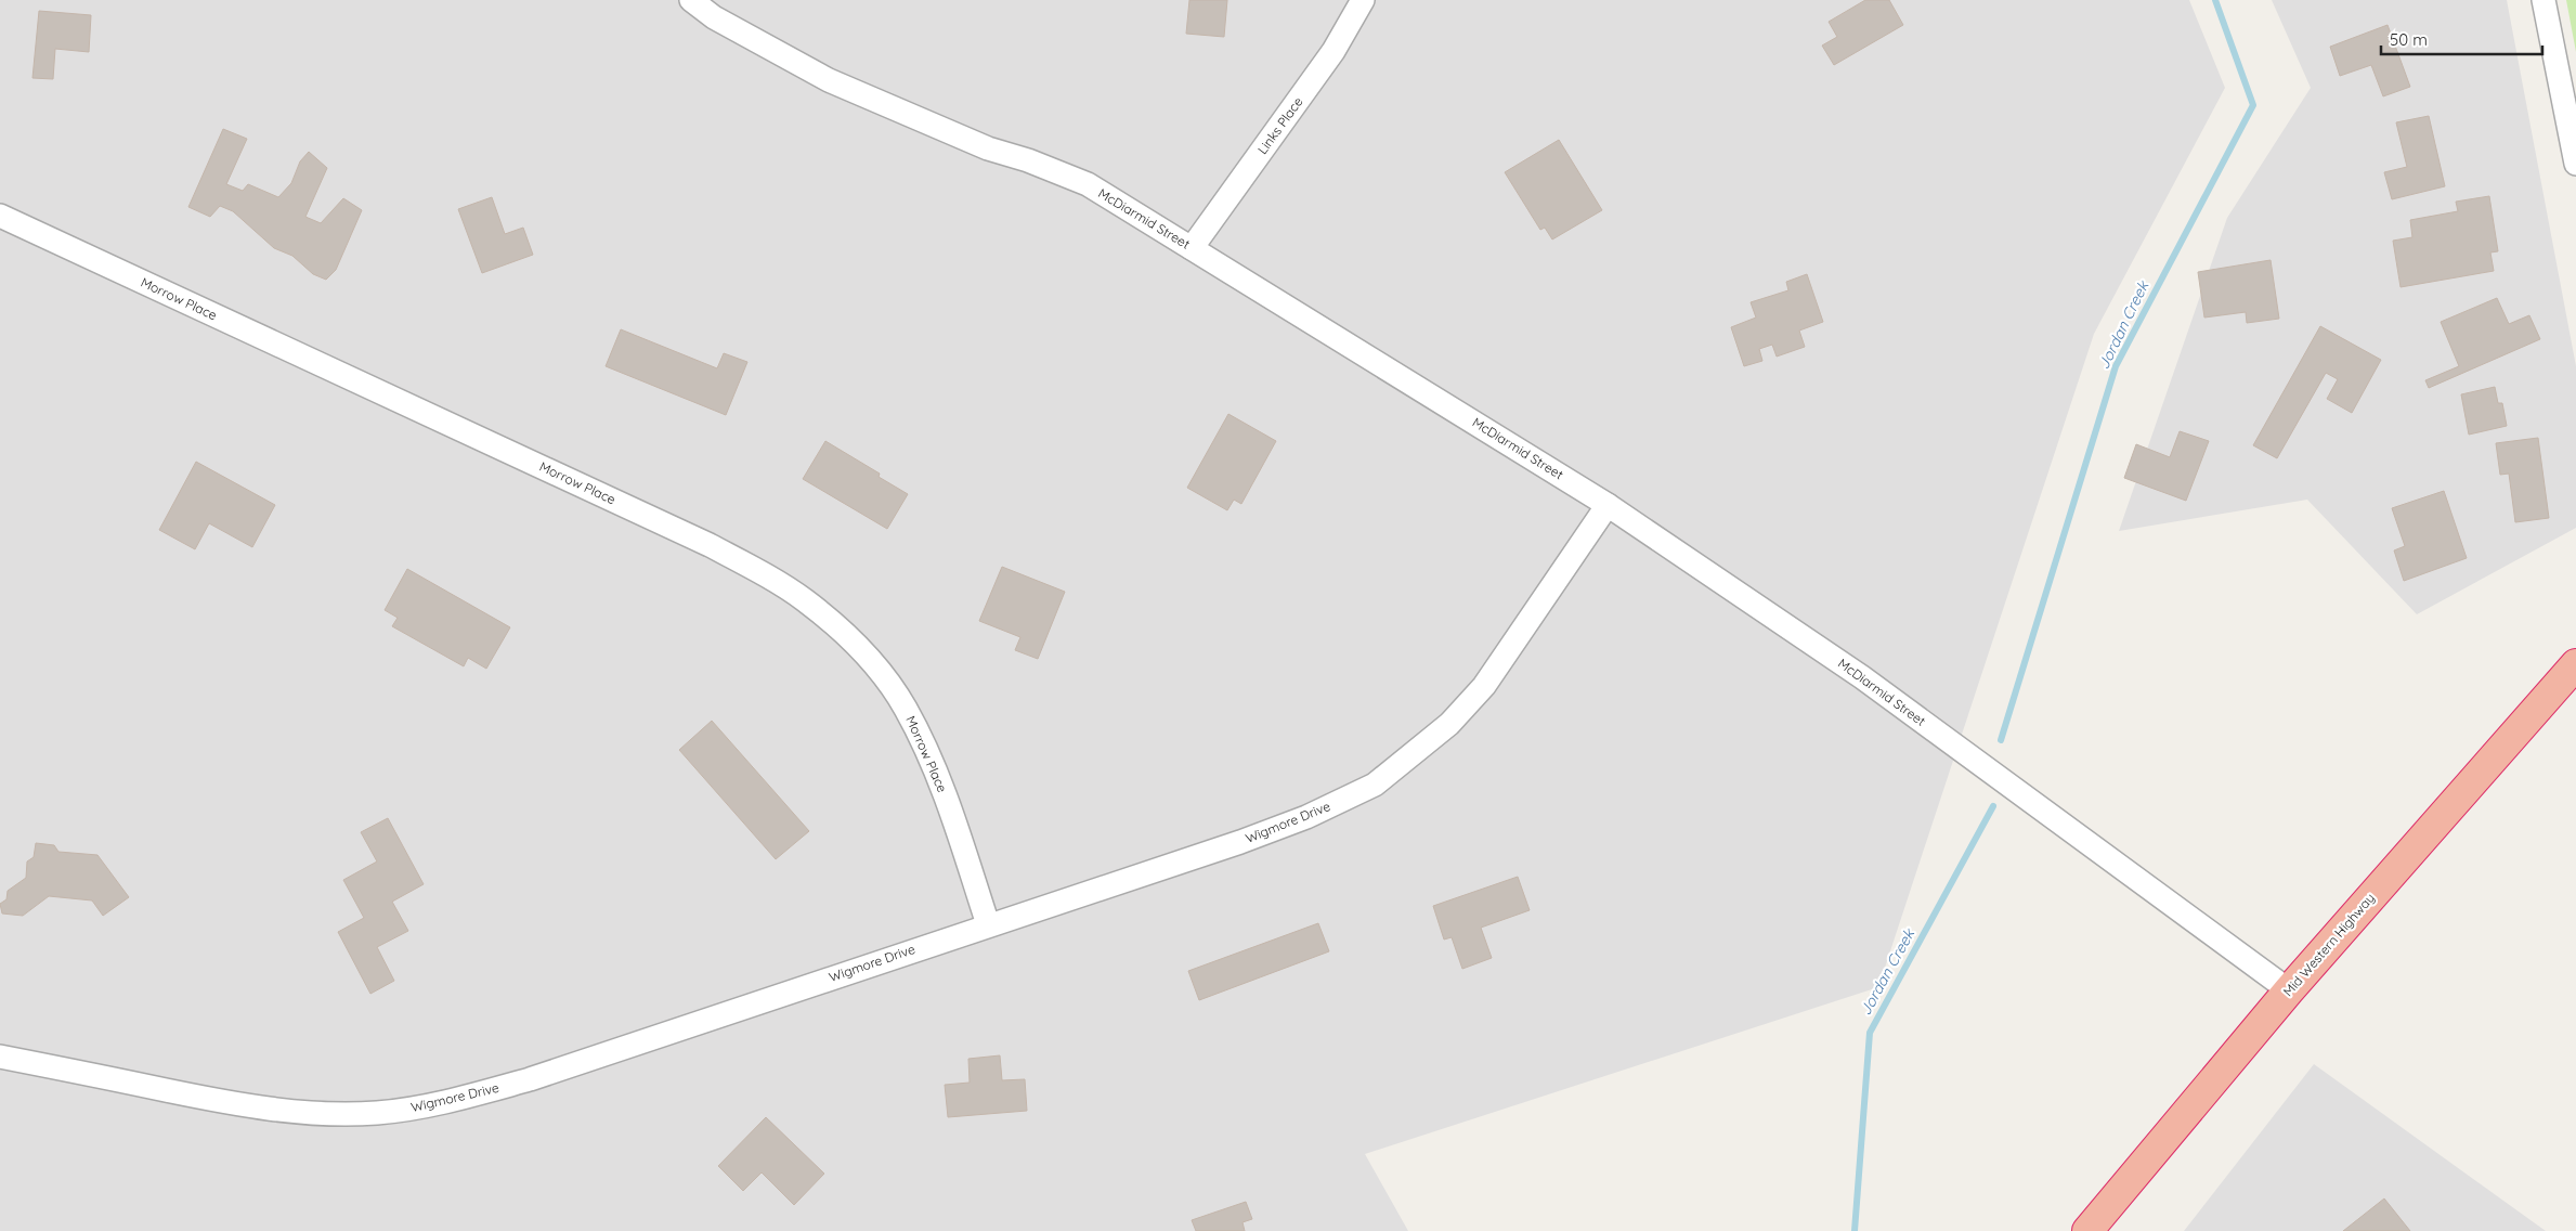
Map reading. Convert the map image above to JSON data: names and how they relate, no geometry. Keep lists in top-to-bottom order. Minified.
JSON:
{"streets":{"highway":["Mid Western Highway"],"street":["Links Place","McDiarmid Street","Morrow Place","Wigmore Drive"]},"crossings":[["Links Place","McDiarmid Street"],["McDiarmid Street","Wigmore Drive"],["McDiarmid Street","Mid Western Highway"],["Morrow Place","Wigmore Drive"]],"water":["Jordan Creek"],"scale_bar":"50 m"}
